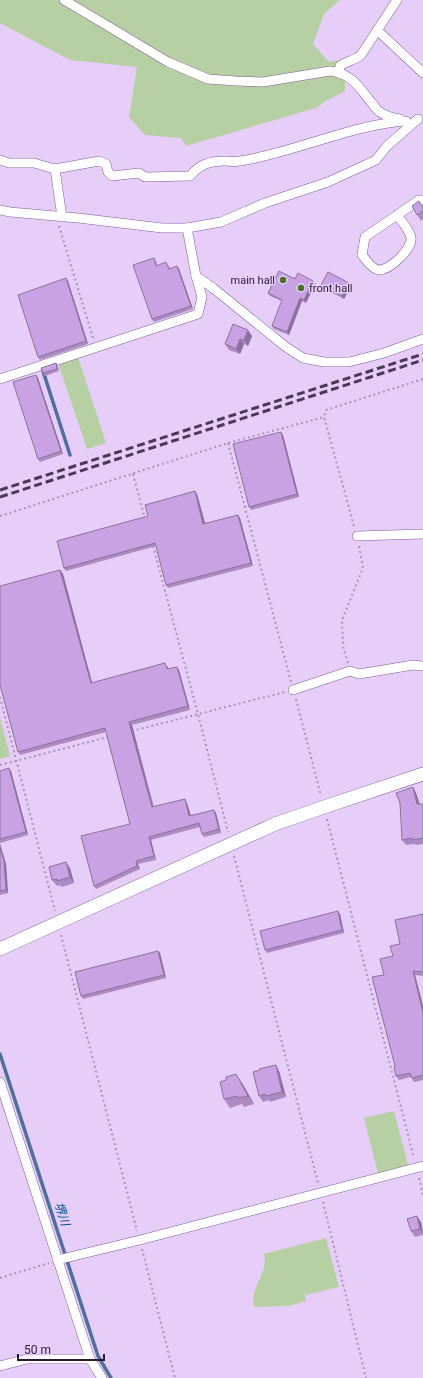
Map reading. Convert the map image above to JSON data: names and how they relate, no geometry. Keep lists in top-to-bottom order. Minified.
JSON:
{"water":["堺川"],"places":["main hall","front hall"],"scale_bar":"50 m"}
